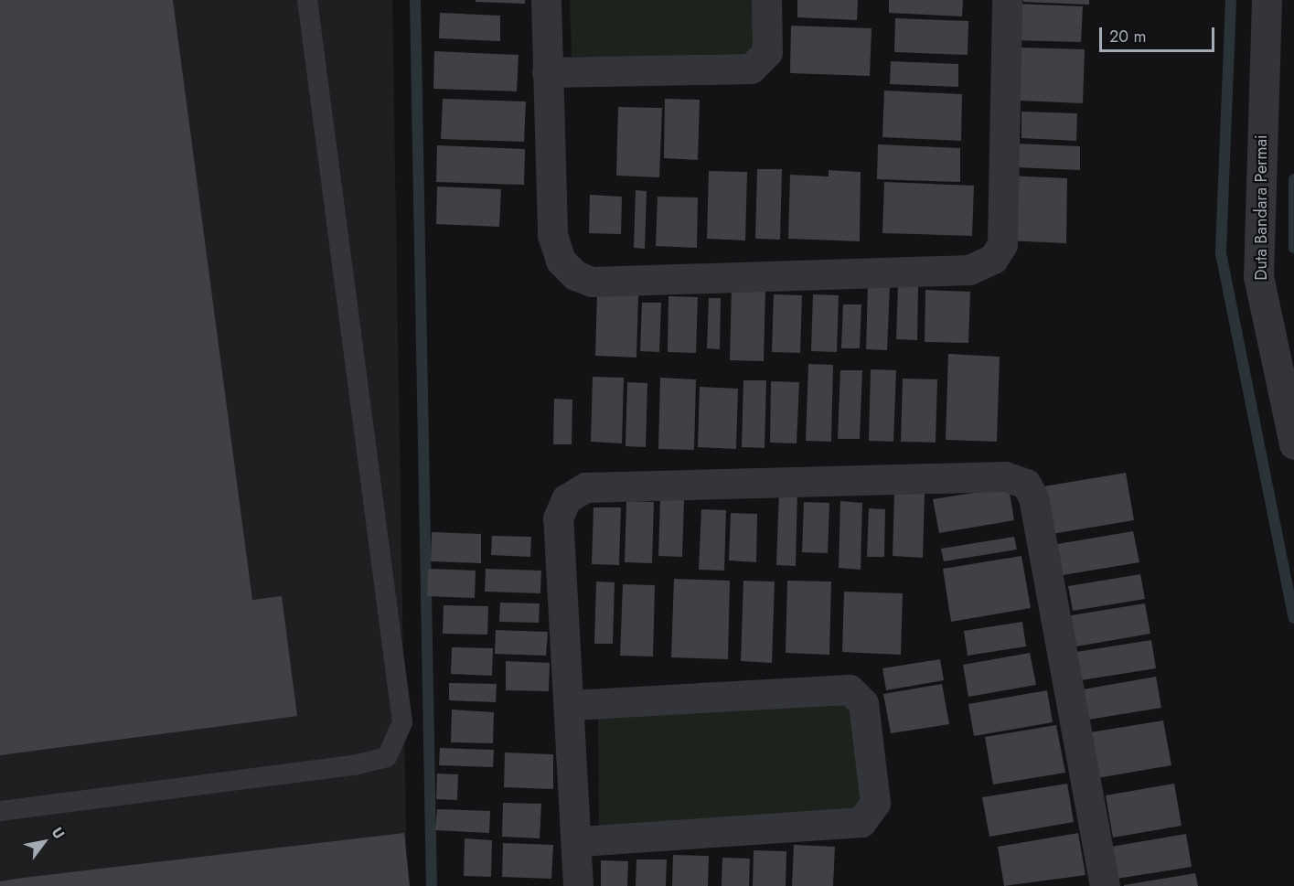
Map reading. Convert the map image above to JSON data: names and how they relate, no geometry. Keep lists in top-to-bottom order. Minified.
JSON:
{"streets":{"street":["Duta Bandara Permai"]},"scale_bar":"20 m","north":"top right"}
